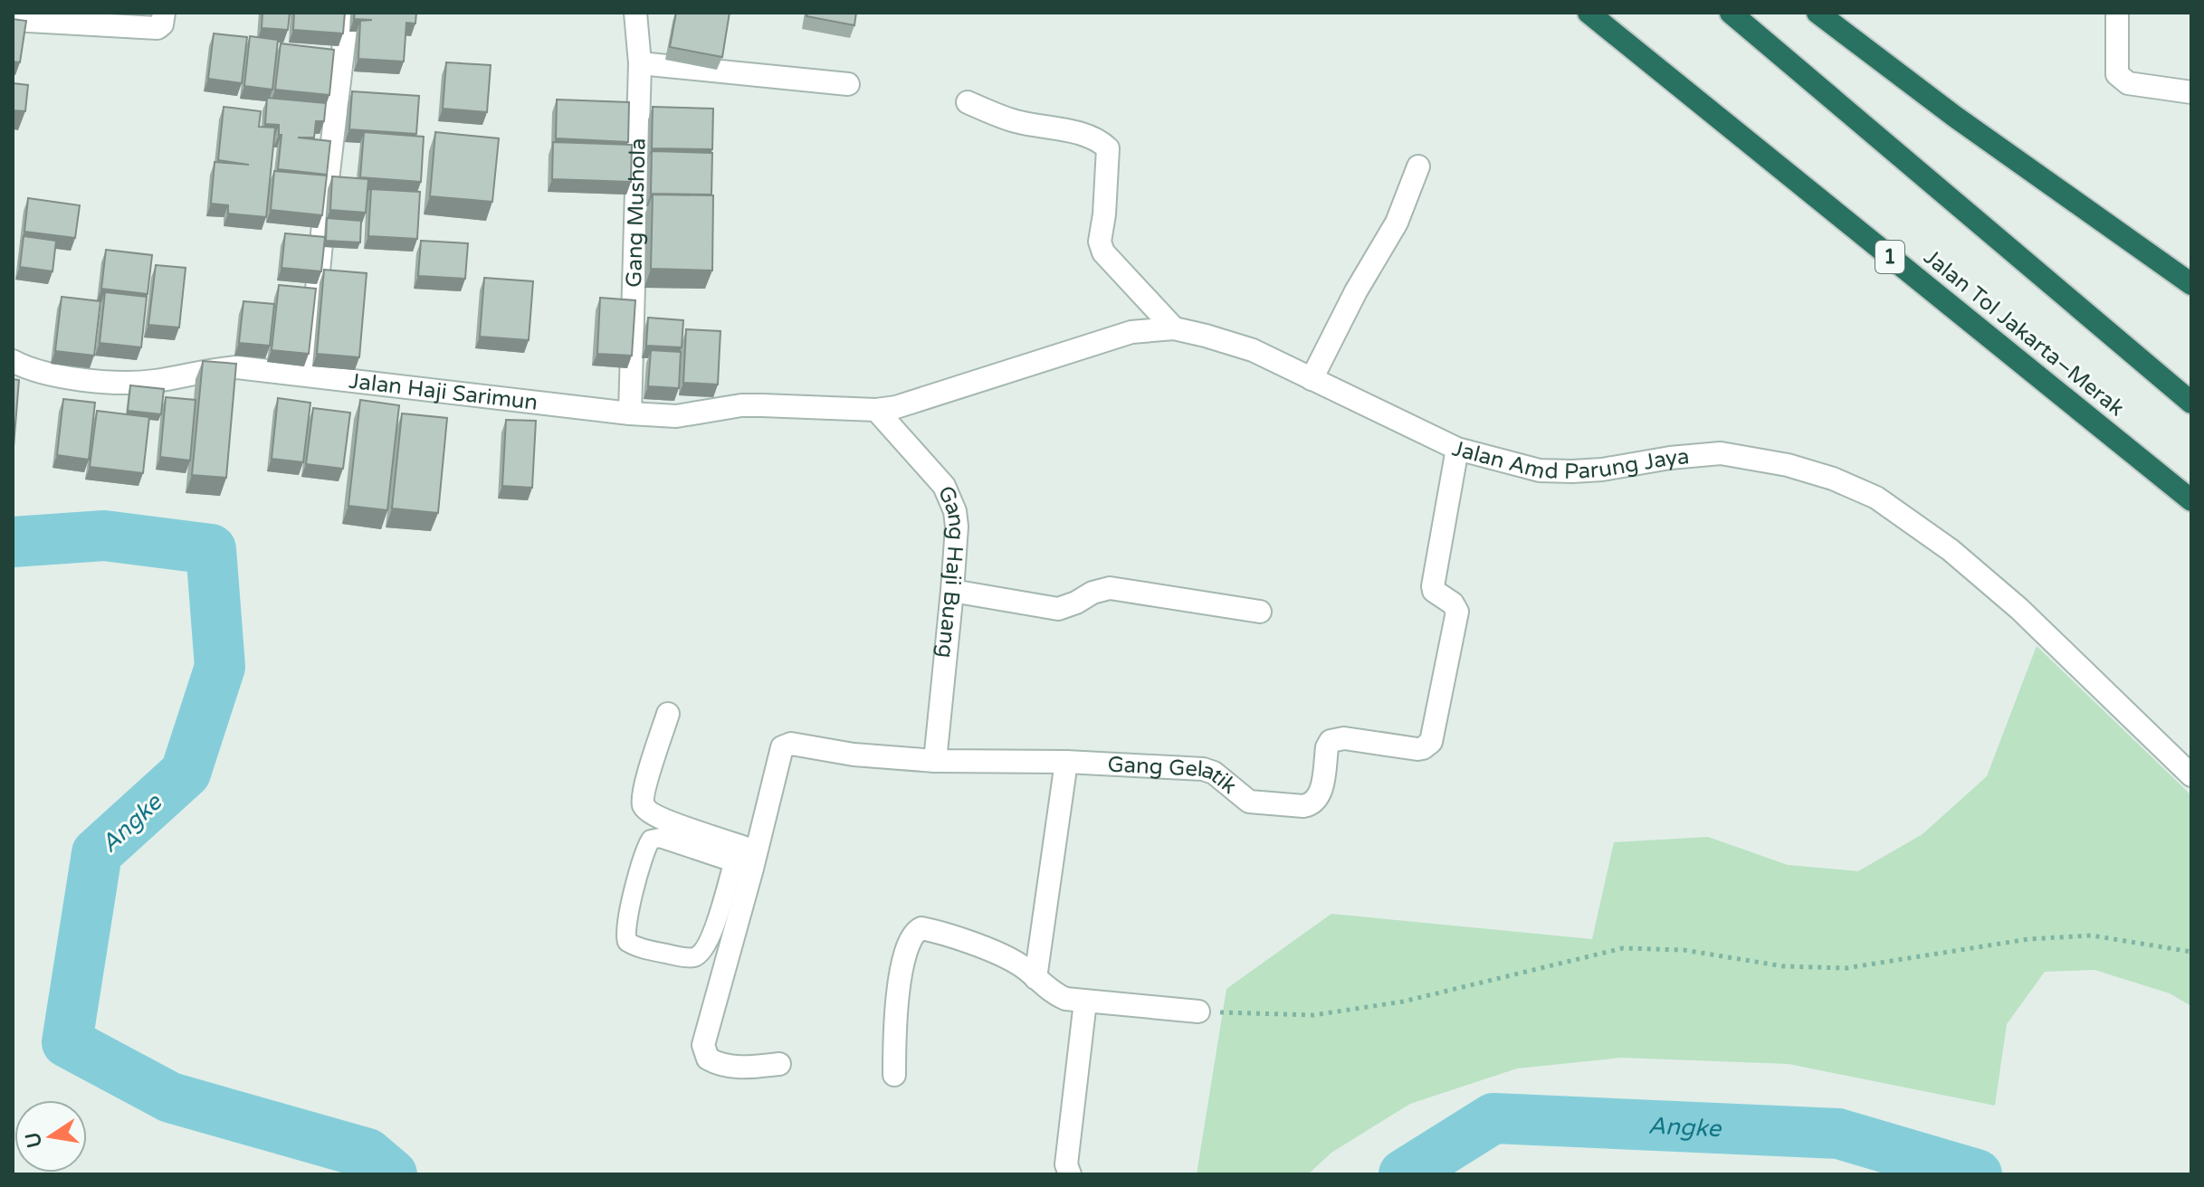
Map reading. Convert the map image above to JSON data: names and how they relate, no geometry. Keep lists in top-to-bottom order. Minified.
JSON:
{"streets":{"highway":["1","Jalan Tol Jakarta–Merak"],"street":["Gang Mushola","Jalan Haji Sarimun","Jalan Amd Parung Jaya","Gang Haji Buang","Gang Gelatik"]},"crossings":[["Gang Mushola","Jalan Haji Sarimun"],["Jalan Haji Sarimun","Jalan Amd Parung Jaya"],["Jalan Haji Sarimun","Gang Haji Buang"],["Jalan Amd Parung Jaya","Gang Haji Buang"],["Jalan Amd Parung Jaya","Gang Gelatik"]],"water":["Angke"],"north":"left"}
